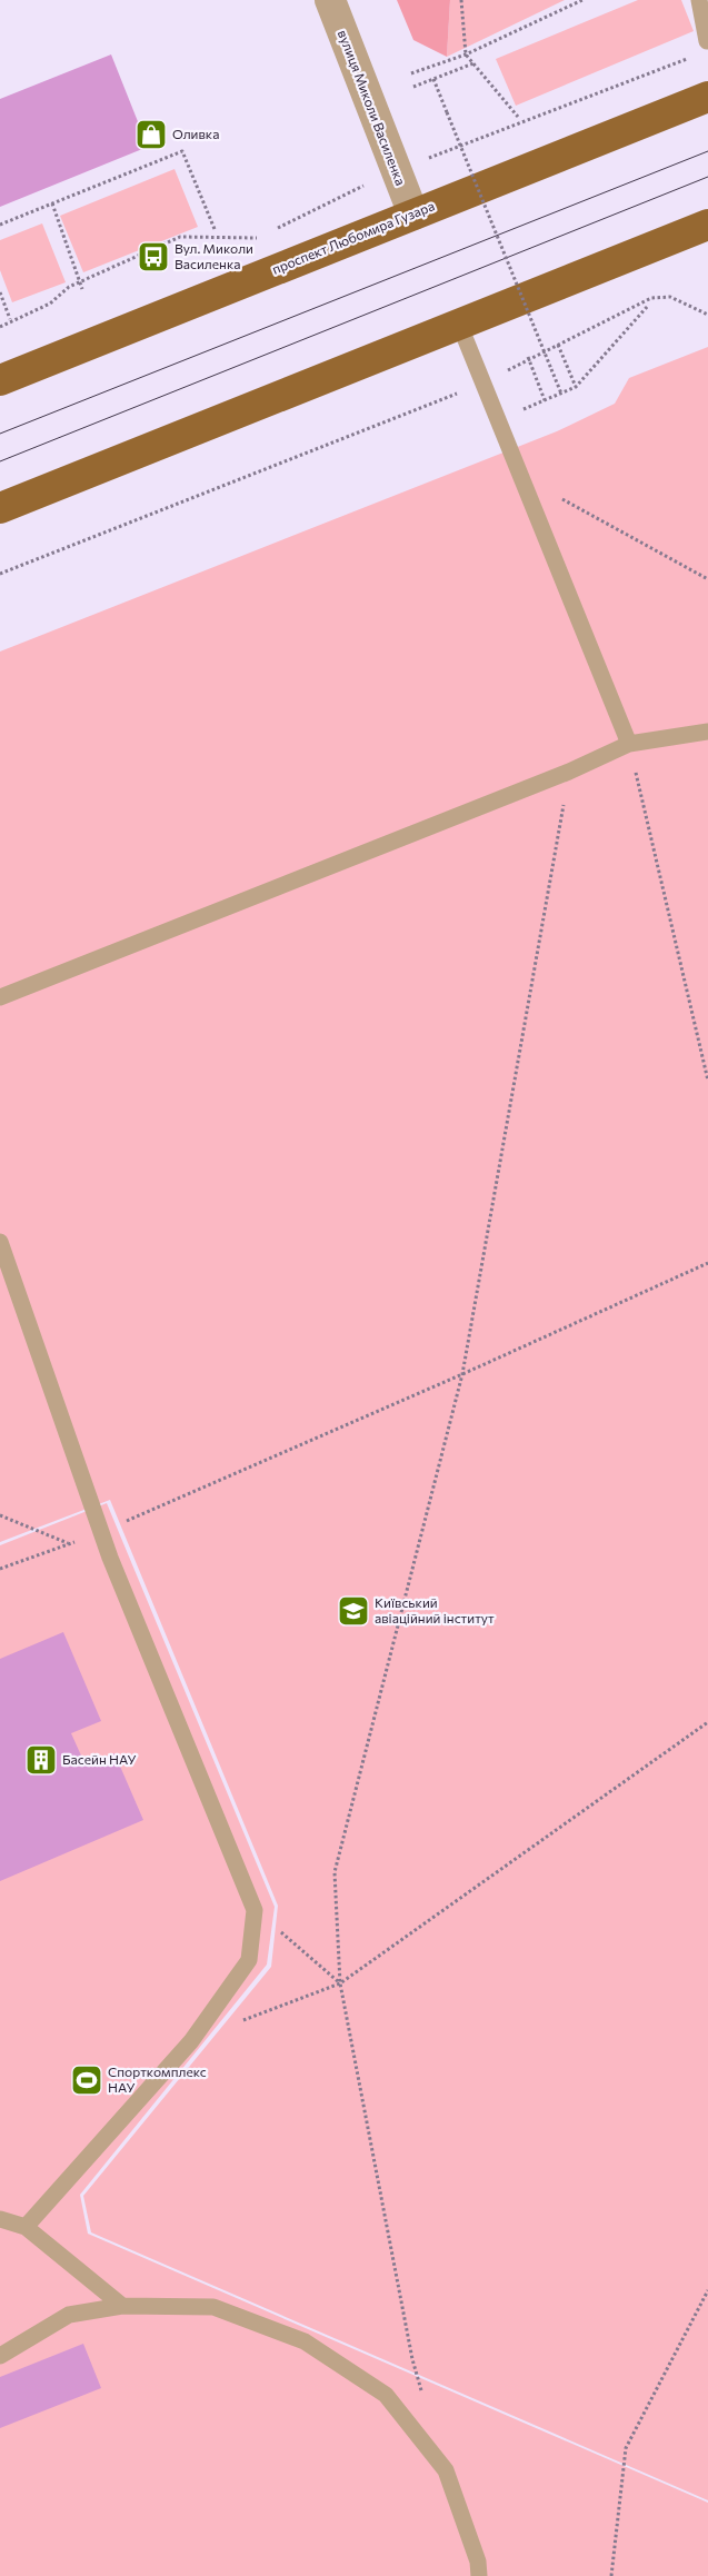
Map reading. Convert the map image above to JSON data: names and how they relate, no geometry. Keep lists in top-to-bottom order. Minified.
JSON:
{"streets":{"main road":["проспект Любомира Гузара"],"street":["вулиця Миколи Василенка"]},"crossings":[["вулиця Миколи Василенка","проспект Любомира Гузара"]],"places":{"shop":["Оливка"],"bus stop":["Вул. Миколи Василенка"],"school or university":["Київський авіаційний інститут"],"building":["Басейн НАУ"],"sports":["Спорткомплекс НАУ"]}}
